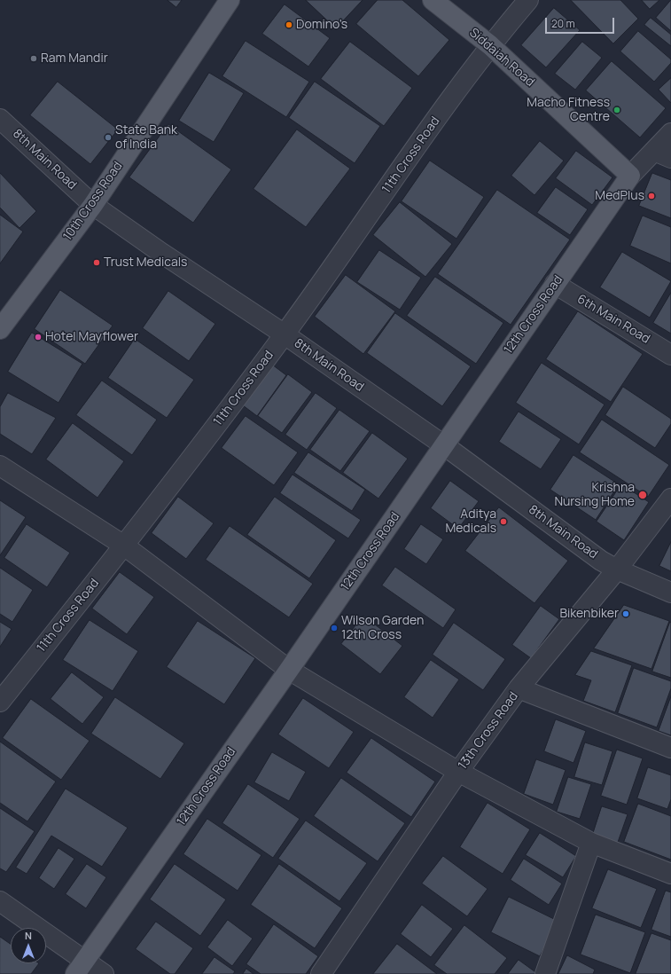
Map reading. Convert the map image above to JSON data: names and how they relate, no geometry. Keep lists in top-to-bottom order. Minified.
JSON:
{"streets":{"main road":["Siddaiah Road","10th Cross Road","12th Cross Road"],"street":["11th Cross Road","8th Main Road","6th Main Road","13th Cross Road"]},"crossings":[["Siddaiah Road","11th Cross Road"],["Siddaiah Road","12th Cross Road"],["11th Cross Road","8th Main Road"],["8th Main Road","10th Cross Road"],["8th Main Road","12th Cross Road"],["8th Main Road","13th Cross Road"],["12th Cross Road","6th Main Road"]],"places":["Domino's","Ram Mandir","Macho Fitness Centre","State Bank of India","MedPlus","Trust Medicals","Hotel Mayflower","Krishna Nursing Home","Aditya Medicals","Bikenbiker","Wilson Garden 12th Cross"],"scale_bar":"20 m","north":"top"}
